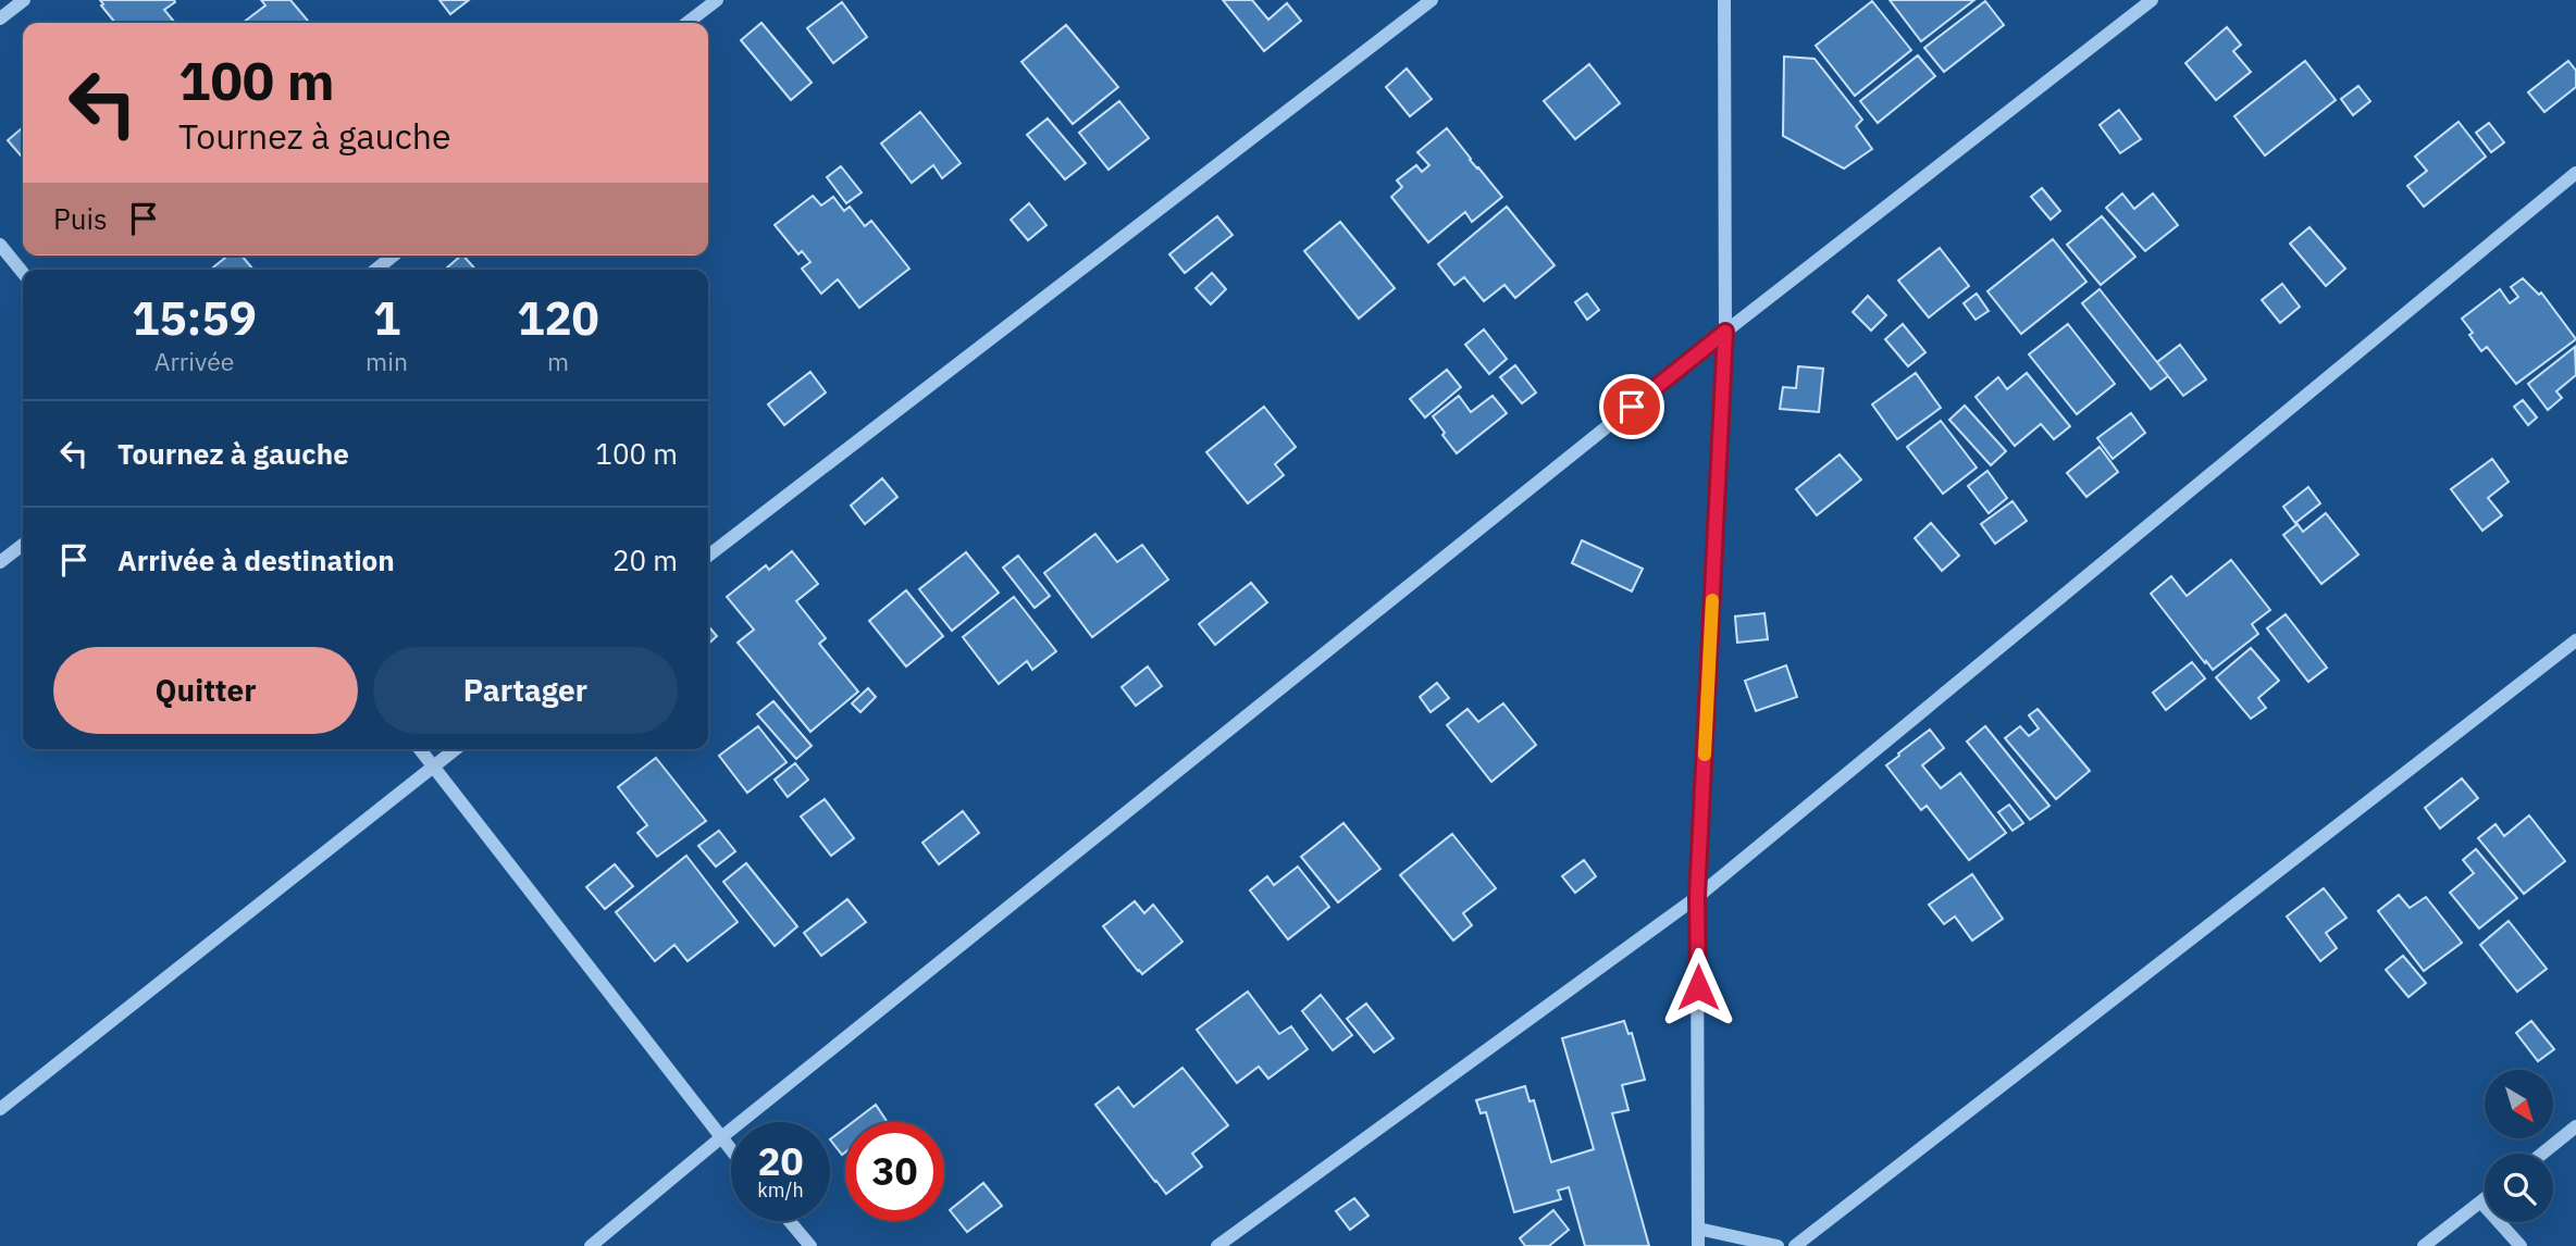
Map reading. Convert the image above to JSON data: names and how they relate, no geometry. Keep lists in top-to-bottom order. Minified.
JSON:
{"north":"bottom right","page":{"turn":["100 m","Tournez à gauche"],"then":"Puis","eta":["15:59","Arrivée","1","min","120","m"],"list":[{"name":"Tournez à gauche","value":"100 m"},{"name":"Arrivée à destination","value":"20 m"}],"buttons":["Quitter","Partager"],"speed":"20 km/h","limit":"30"}}
